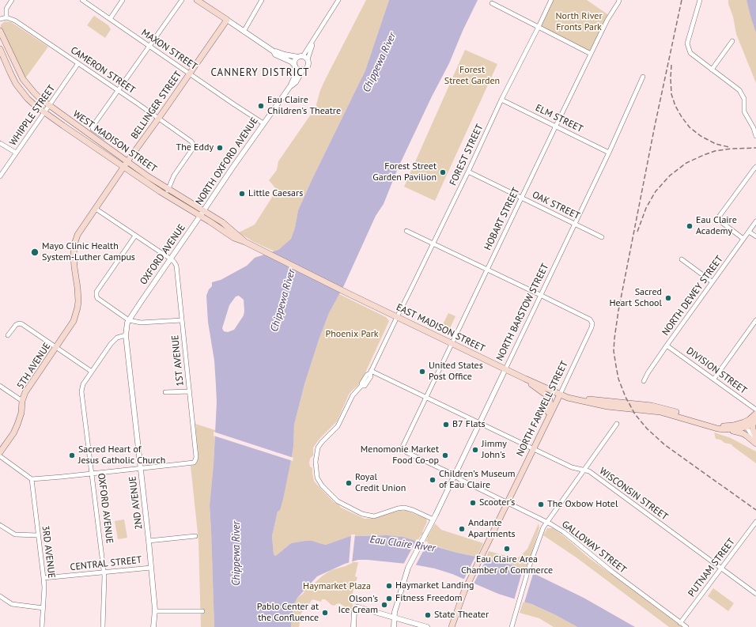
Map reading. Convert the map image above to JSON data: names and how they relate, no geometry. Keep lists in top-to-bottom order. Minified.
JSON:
{"streets":{"main road":["BELLINGER STREET","WEST MADISON STREET","EAST MADISON STREET","5TH AVENUE","NORTH FARWELL STREET"],"street":["MAXON STREET","CAMERON STREET","WHIPPLE STREET","ELM STREET","FOREST STREET","NORTH OXFORD AVENUE","OAK STREET","HOBART STREET","OXFORD AVENUE","NORTH DEWEY STREET","NORTH BARSTOW STREET","1ST AVENUE","DIVISION STREET","WISCONSIN STREET","2ND AVENUE","GALLOWAY STREET","3RD AVENUE","CENTRAL STREET","PUTNAM STREET"]},"crossings":[["MAXON STREET","BELLINGER STREET"],["MAXON STREET","NORTH OXFORD AVENUE"],["CAMERON STREET","BELLINGER STREET"],["CAMERON STREET","WHIPPLE STREET"],["CAMERON STREET","WEST MADISON STREET"],["BELLINGER STREET","WEST MADISON STREET"],["BELLINGER STREET","5TH AVENUE"],["WHIPPLE STREET","WEST MADISON STREET"],["ELM STREET","FOREST STREET"],["ELM STREET","HOBART STREET"],["ELM STREET","NORTH BARSTOW STREET"],["WEST MADISON STREET","NORTH OXFORD AVENUE"],["WEST MADISON STREET","OXFORD AVENUE"],["WEST MADISON STREET","EAST MADISON STREET"],["FOREST STREET","OAK STREET"],["FOREST STREET","NORTH BARSTOW STREET"],["FOREST STREET","EAST MADISON STREET"],["FOREST STREET","WISCONSIN STREET"],["NORTH OXFORD AVENUE","OXFORD AVENUE"],["OAK STREET","HOBART STREET"],["OAK STREET","NORTH BARSTOW STREET"],["HOBART STREET","EAST MADISON STREET"],["HOBART STREET","WISCONSIN STREET"],["HOBART STREET","GALLOWAY STREET"],["OXFORD AVENUE","1ST AVENUE"],["OXFORD AVENUE","2ND AVENUE"],["OXFORD AVENUE","CENTRAL STREET"],["NORTH DEWEY STREET","DIVISION STREET"],["NORTH BARSTOW STREET","EAST MADISON STREET"],["NORTH BARSTOW STREET","NORTH FARWELL STREET"],["NORTH BARSTOW STREET","WISCONSIN STREET"],["NORTH BARSTOW STREET","GALLOWAY STREET"],["EAST MADISON STREET","NORTH FARWELL STREET"],["1ST AVENUE","2ND AVENUE"],["NORTH FARWELL STREET","WISCONSIN STREET"],["NORTH FARWELL STREET","GALLOWAY STREET"],["WISCONSIN STREET","PUTNAM STREET"],["2ND AVENUE","CENTRAL STREET"],["GALLOWAY STREET","PUTNAM STREET"],["3RD AVENUE","CENTRAL STREET"]],"districts":["CANNERY DISTRICT"],"water":["Chippewa River","Eau Claire River"],"parks":["North River Fronts Park","Forest Street Garden","Phoenix Park","Haymarket Plaza"],"places":["Eau Claire Children's Theatre","The Eddy","Forest Street Garden Pavilion","Little Caesars","Eau Claire Academy","Mayo Clinic Health System-Luther Campus","Sacred Heart School","United States Post Office","B7 Flats","Jimmy John's","Sacred Heart of Jesus Catholic Church","Menomonie Market Food Co-op","Children’s Museum of Eau Claire","Royal Credit Union","Scooter's","The Oxbow Hotel","Andante Apartments","Eau Claire Area Chamber of Commerce","Haymarket Landing","Fitness Freedom","Olson's Ice Cream","Pablo Center at the Confluence","State Theater"]}
